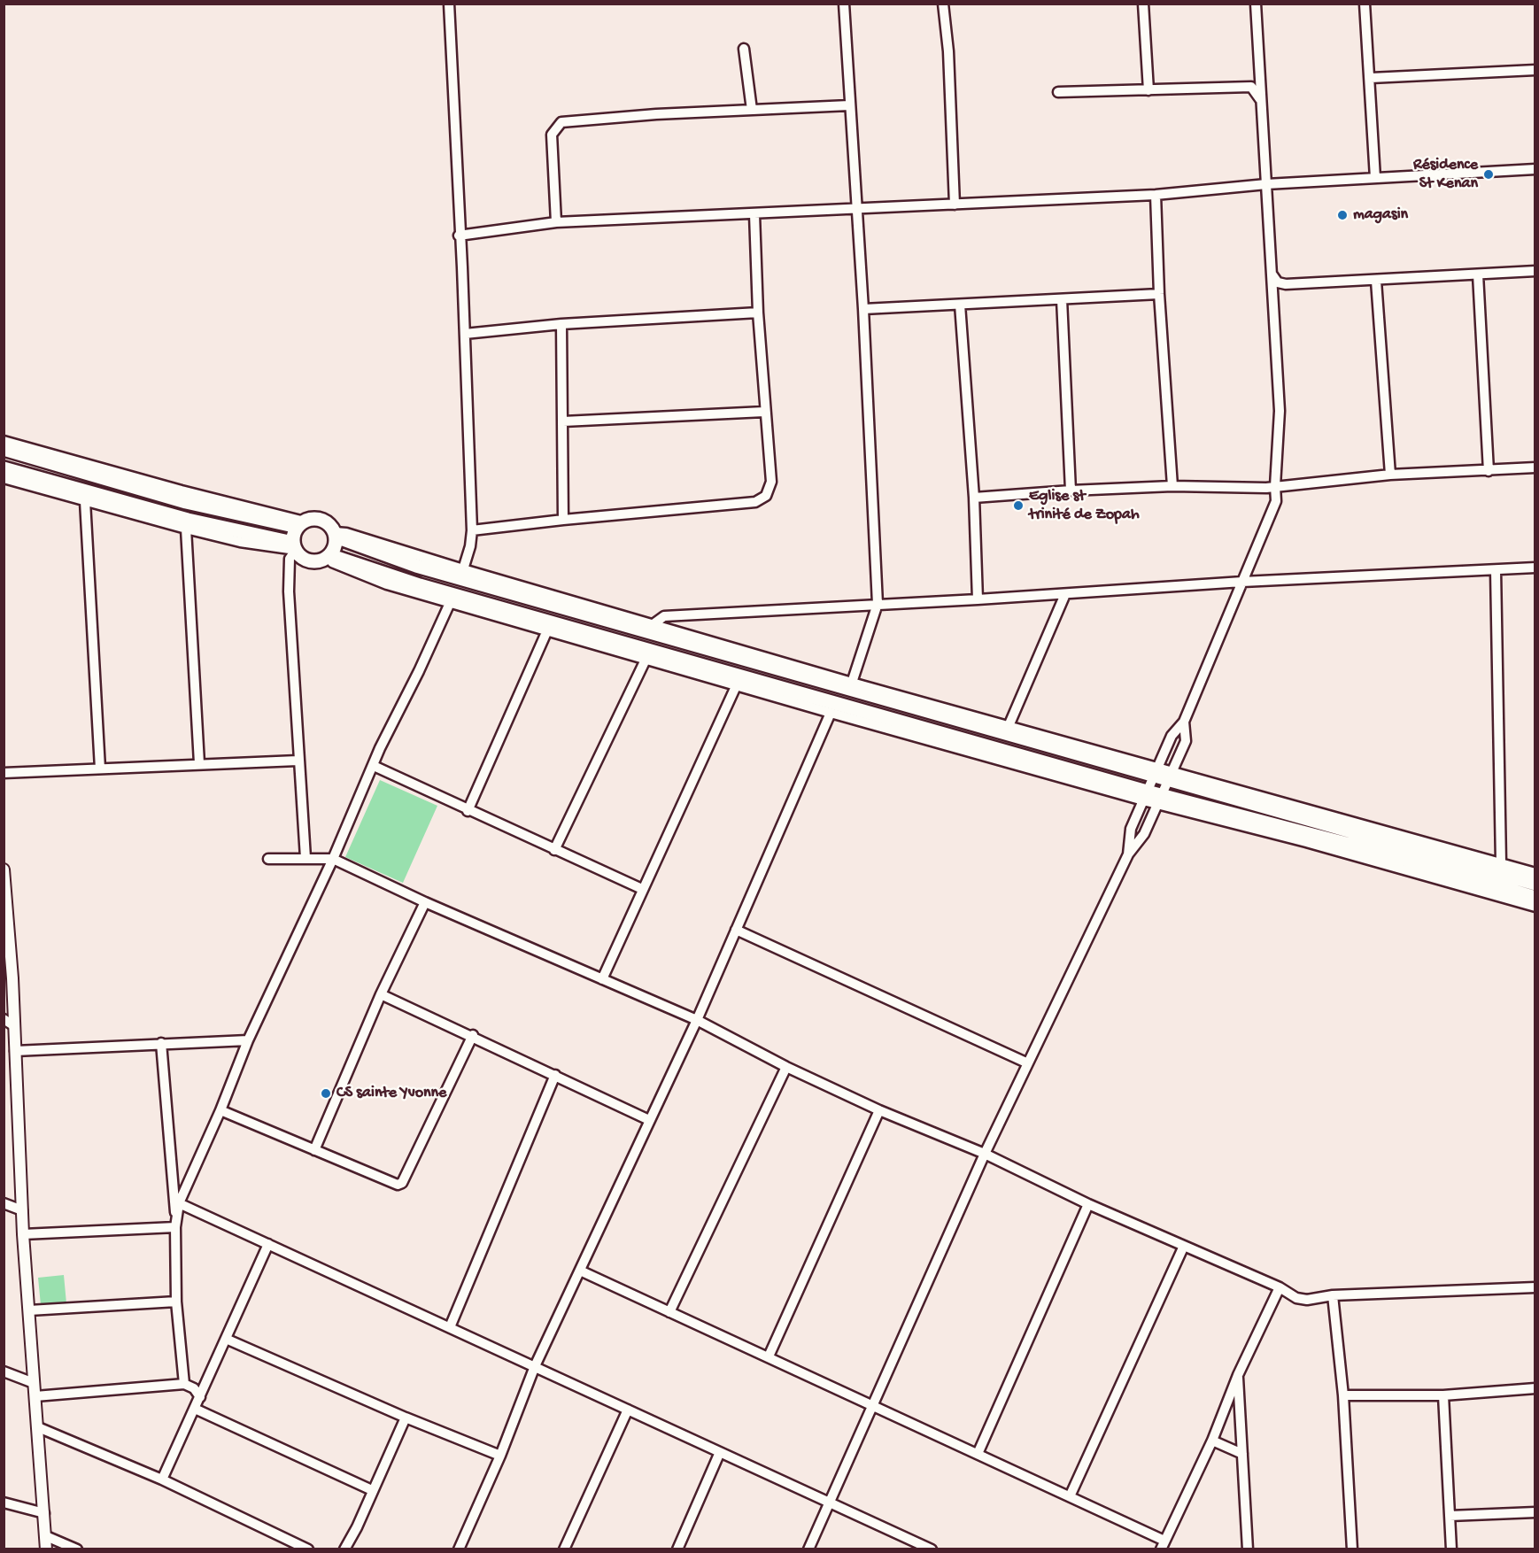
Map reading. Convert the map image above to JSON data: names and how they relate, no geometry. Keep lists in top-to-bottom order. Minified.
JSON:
{"places":["Résidence St Kenan","magasin","Eglise st trinité de Zopah","CS sainte Yvonne"]}
